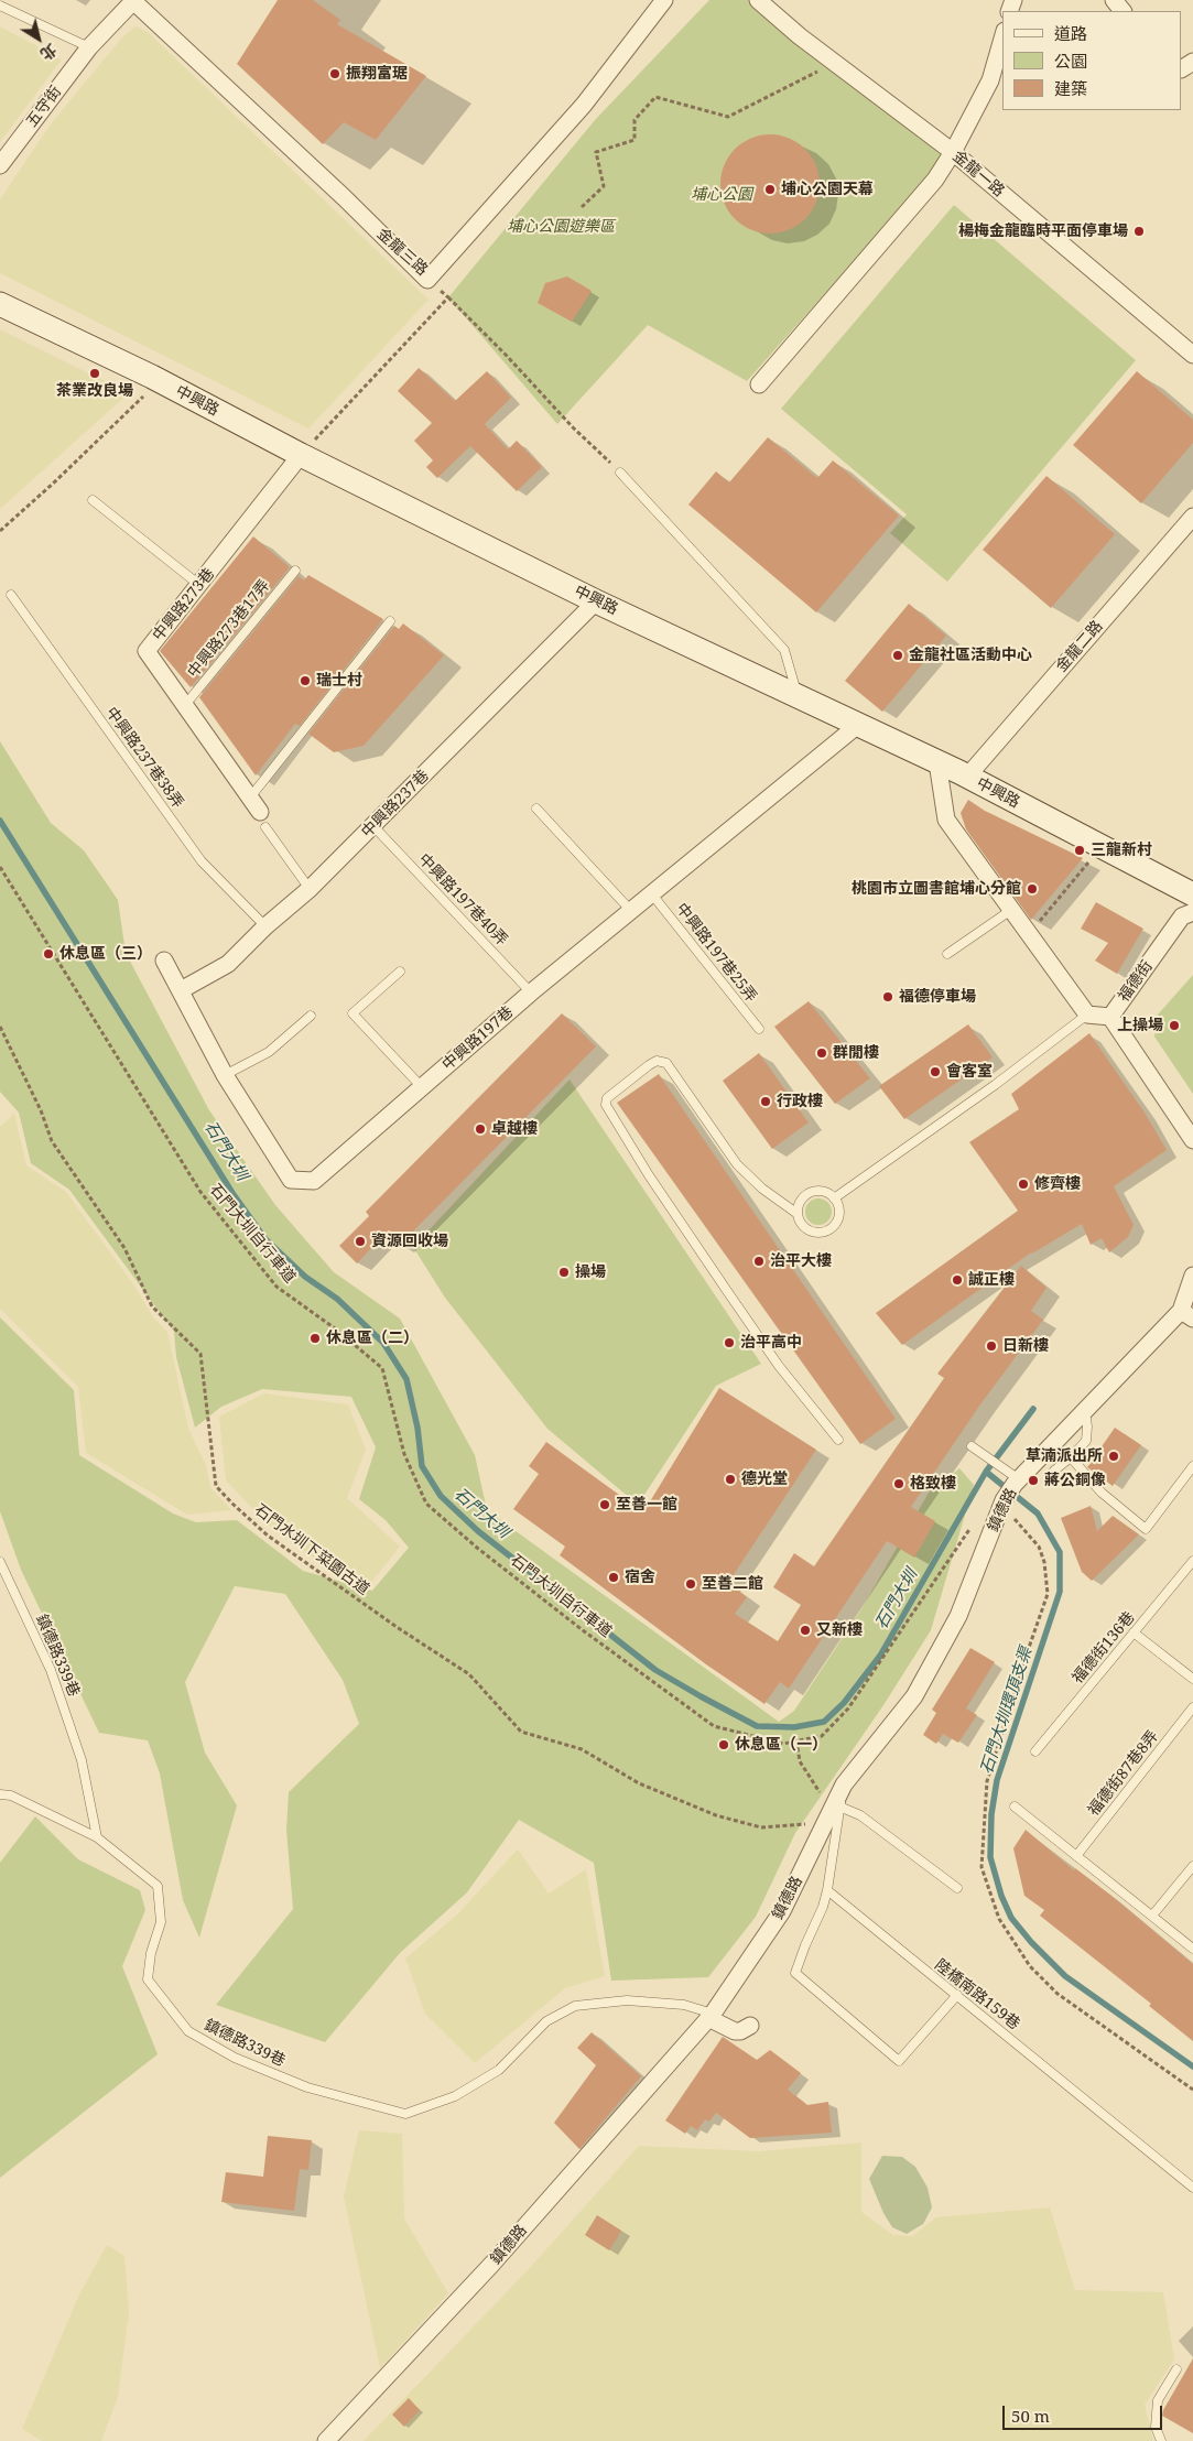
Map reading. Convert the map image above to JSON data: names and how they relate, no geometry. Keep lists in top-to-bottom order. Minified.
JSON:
{"streets":{"street":["五守街","金龍一路","金龍三路","中興路","中興路273巷","金龍二路","中興路237巷","福德街","中興路197巷","鎮德路"],"lane":["中興路273巷17弄","中興路237巷38弄","中興路197巷40弄","中興路197巷25弄","福德街136巷","鎮德路339巷","福德街87巷8弄","陸橋南路159巷"],"path":["石門大圳自行車道","石門水圳下菜園古道"]},"crossings":[["五守街","金龍三路"],["中興路","中興路273巷"],["中興路","金龍二路"],["中興路","中興路237巷"],["中興路","中興路197巷"],["中興路273巷","中興路273巷17弄"],["中興路237巷38弄","中興路237巷"],["中興路237巷","中興路197巷40弄"],["中興路237巷","中興路197巷"],["中興路197巷40弄","中興路197巷"],["中興路197巷25弄","中興路197巷"],["鎮德路","石門水圳下菜園古道"],["鎮德路","鎮德路339巷"]],"water":["石門大圳","石門大圳環頂支渠"],"parks":["埔心公園","埔心公園遊樂區"],"places":["振翔富琚","埔心公園天幕","楊梅金龍臨時平面停車場","茶業改良場","金龍社區活動中心","瑞士村","三龍新村","桃園市立圖書館埔心分館","休息區（三）","福德停車場","上操場","群閒樓","會客室","行政樓","卓越樓","修齊樓","資源回收場","治平大樓","操場","誠正樓","休息區（二）","治平高中","日新樓","草湳派出所","德光堂","蔣公銅像","格致樓","至善一館","宿舍","至善二館","又新樓","休息區（一）"],"legend":["道路","公園","建築"],"scale_bar":"50 m","north":"bottom right"}
